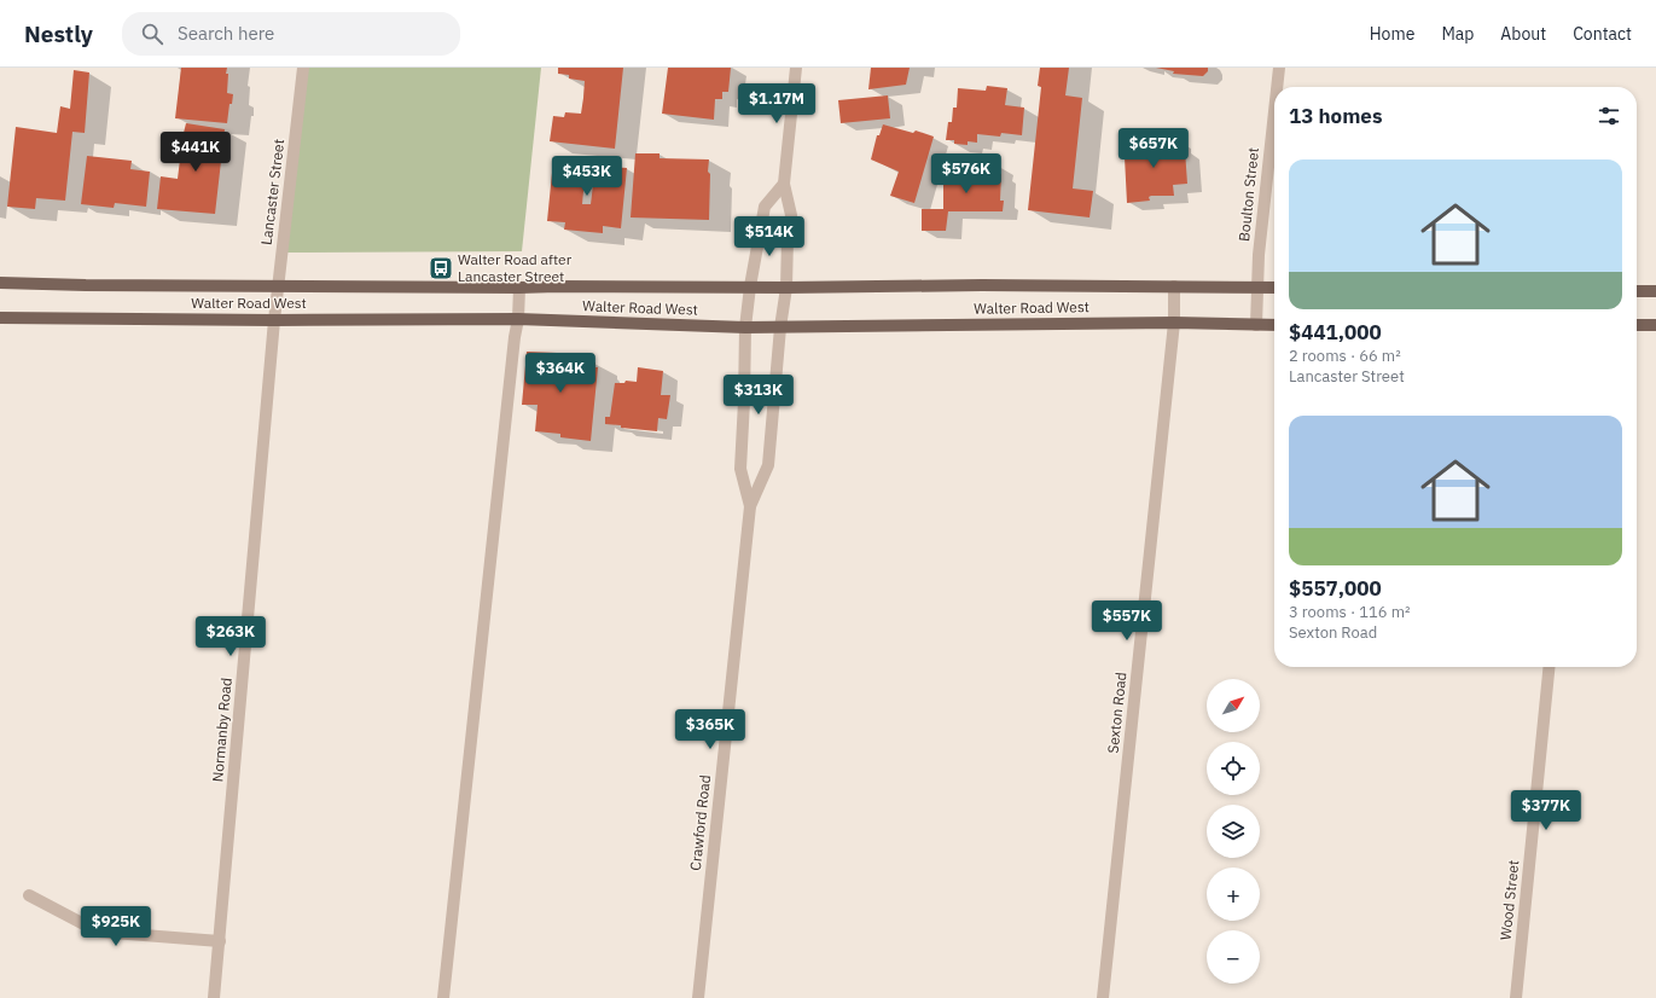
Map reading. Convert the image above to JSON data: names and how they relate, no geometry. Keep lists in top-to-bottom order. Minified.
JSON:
{"streets":{"main road":["Walter Road West"],"street":["Lancaster Street","Boulton Street","Sexton Road","Normanby Road","Crawford Road","Wood Street"]},"crossings":[["Lancaster Street","Walter Road West"],["Lancaster Street","Normanby Road"],["Boulton Street","Walter Road West"],["Walter Road West","Sexton Road"],["Walter Road West","Normanby Road"],["Walter Road West","Crawford Road"]],"places":{"bus stop":["Walter Road after Lancaster Street"]},"north":"top right","page":{"header":"Nestly","search":"Search here","nav":["Home","Map","About","Contact"],"price":["$1.17M","$657K","$441K","$576K","$453K","$514K","$364K","$313K","$557K","$263K","$365K","$377K","$925K"],"heading":"13 homes","list":[{"name":"$441,000","note":"2 rooms · 66 m² · Lancaster Street"},{"name":"$557,000","note":"3 rooms · 116 m² · Sexton Road"}],"map_buttons":["+","−"]}}
